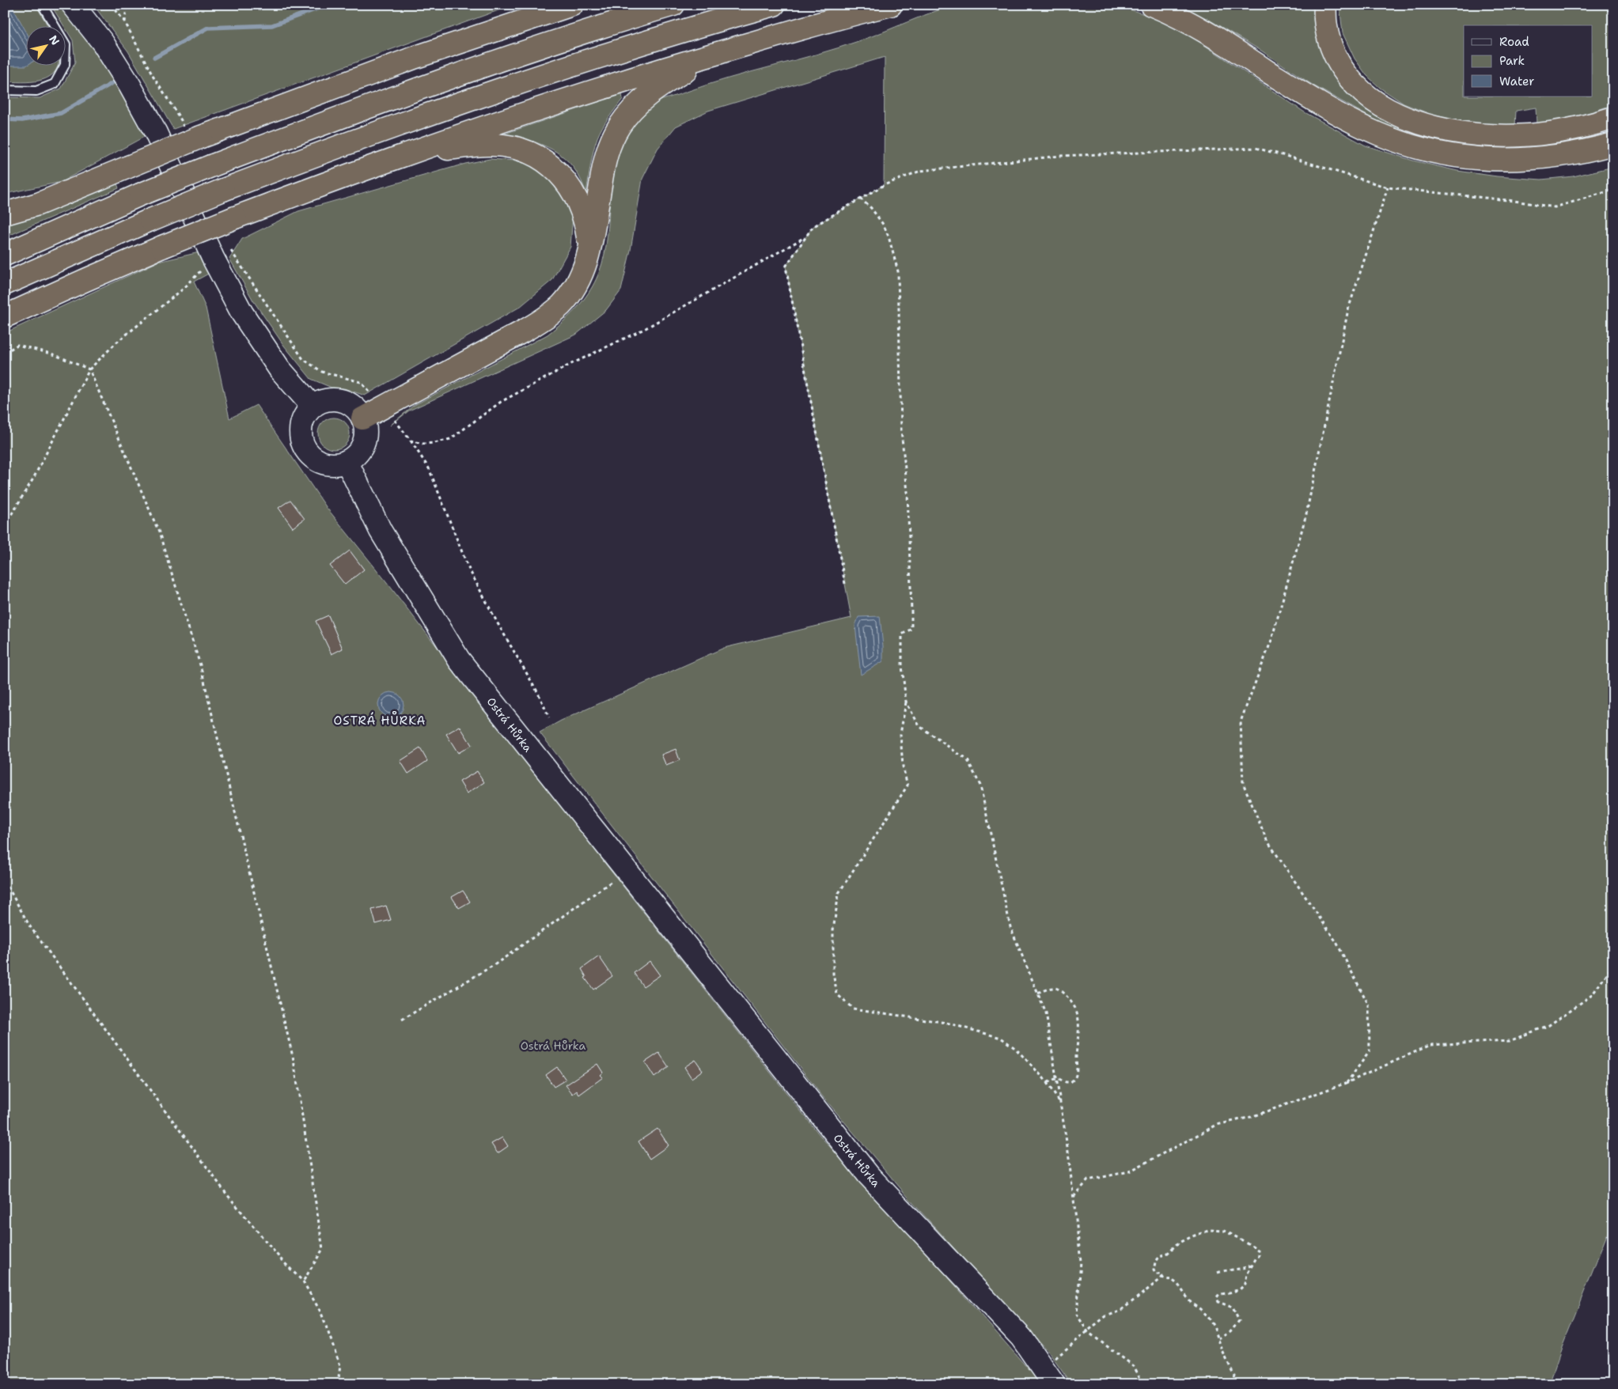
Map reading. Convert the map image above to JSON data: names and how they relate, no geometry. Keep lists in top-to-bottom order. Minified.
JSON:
{"streets":{"main road":["Ostrá Hůrka"]},"districts":["OSTRÁ HŮRKA"],"parks":["Ostrá Hůrka"],"legend":["Road","Park","Water"],"north":"top right"}
